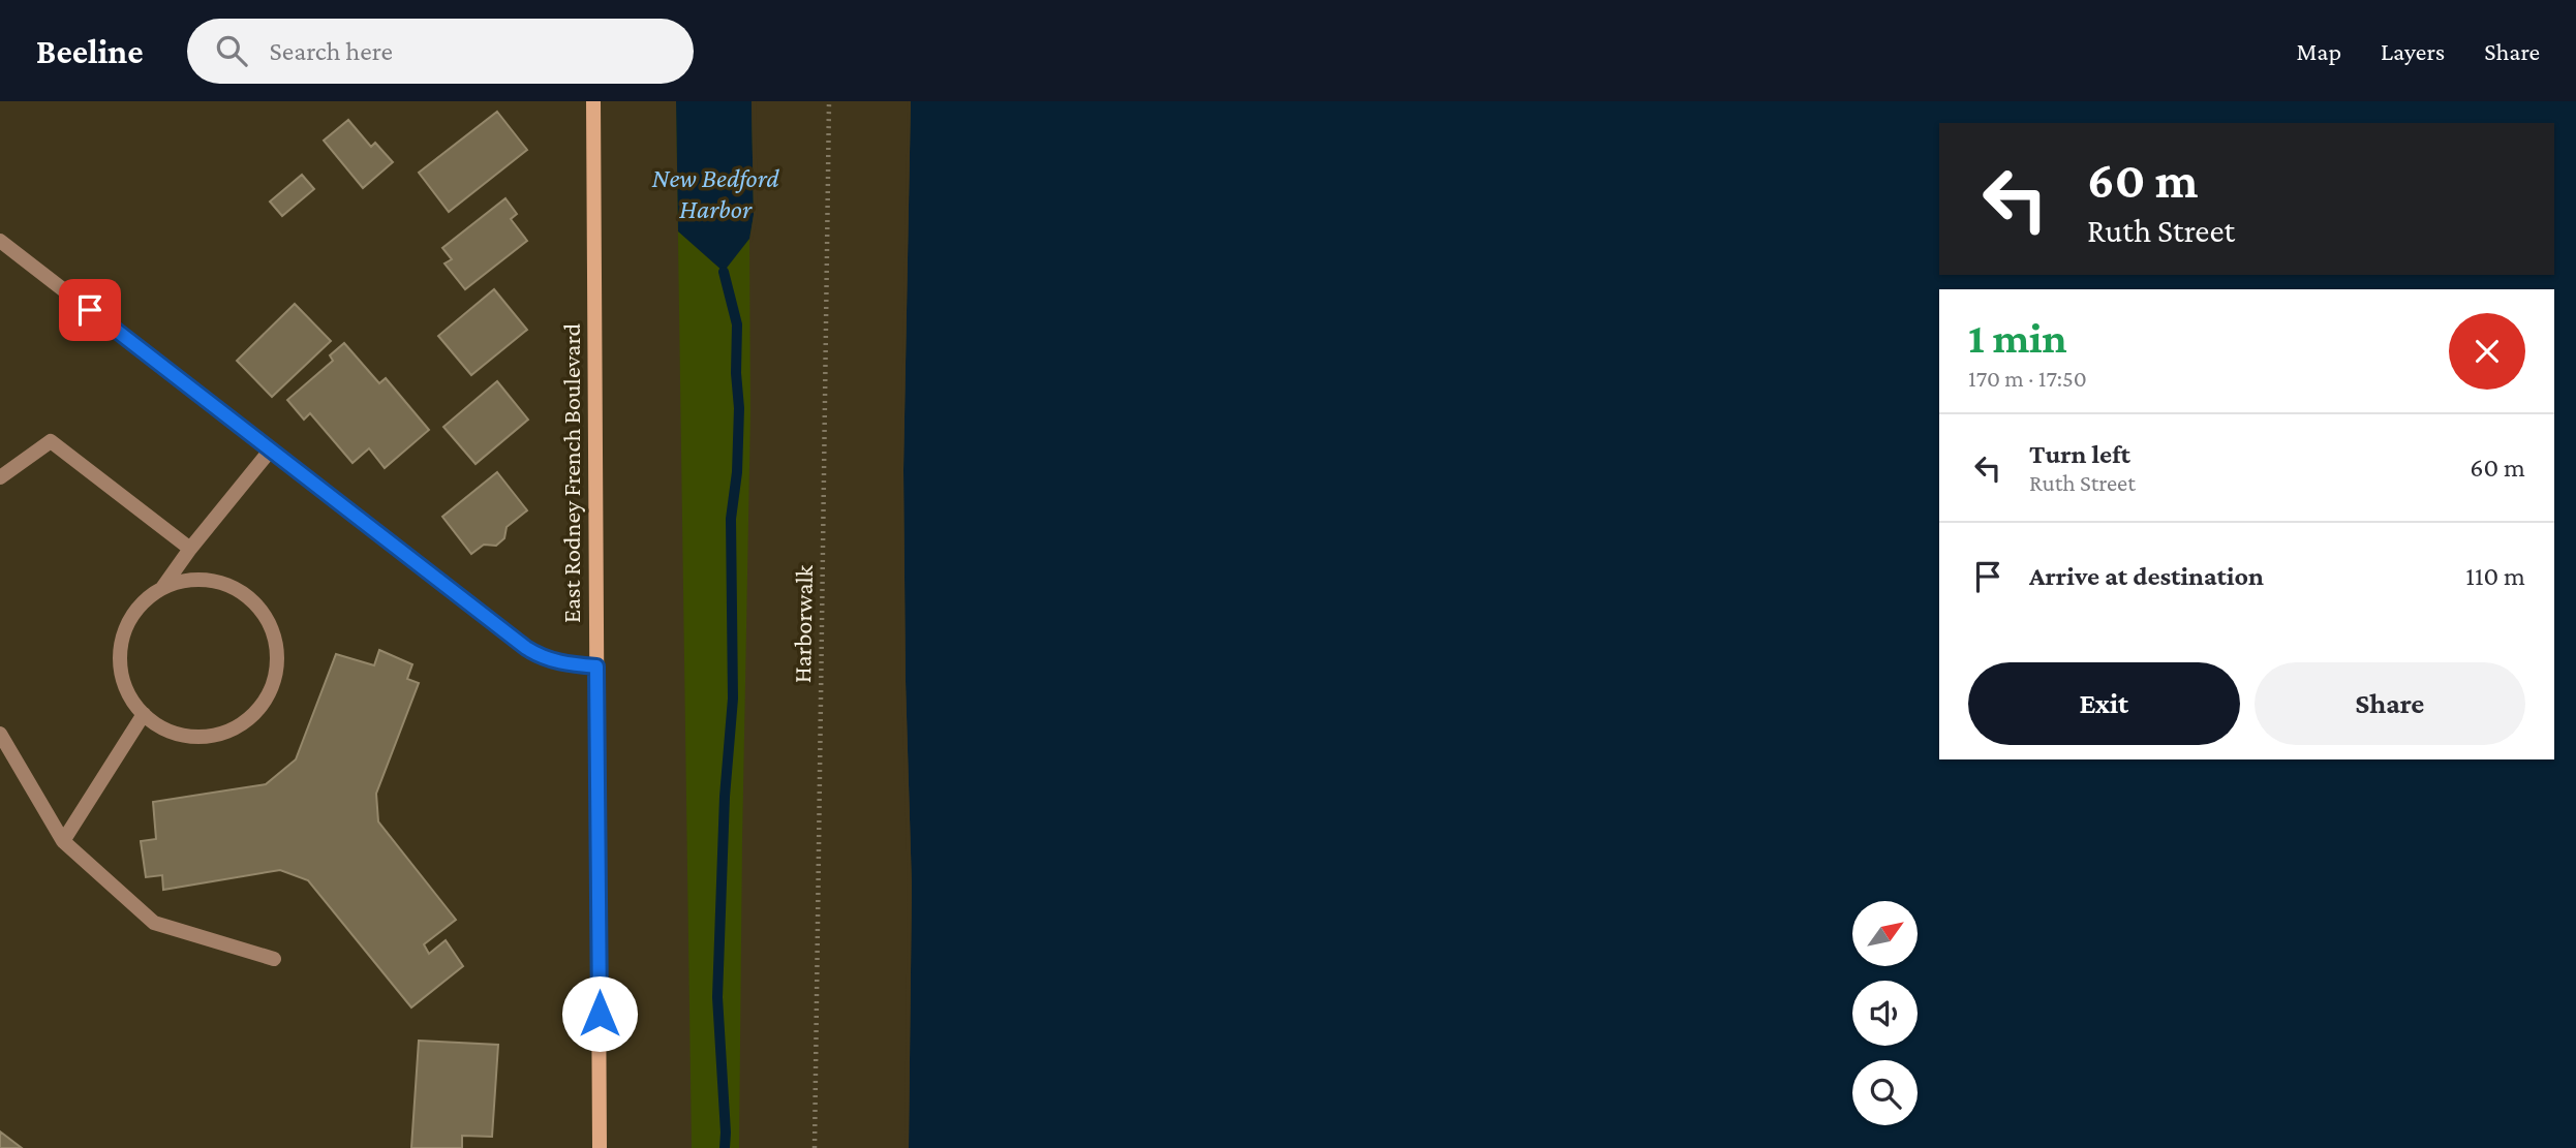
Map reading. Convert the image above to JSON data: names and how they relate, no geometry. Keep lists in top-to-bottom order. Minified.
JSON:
{"streets":{"main road":["East Rodney French Boulevard"],"path":["Harborwalk"]},"water":["New Bedford Harbor"],"north":"top right","page":{"header":"Beeline","search":"Search here","nav":["Map","Layers","Share"],"turn":["60 m","Ruth Street"],"heading":["1 min","170 m · 17:50"],"list":[{"name":"Turn left","note":"Ruth Street","value":"60 m"},{"name":"Arrive at destination","value":"110 m"}],"buttons":["Exit","Share"]}}
